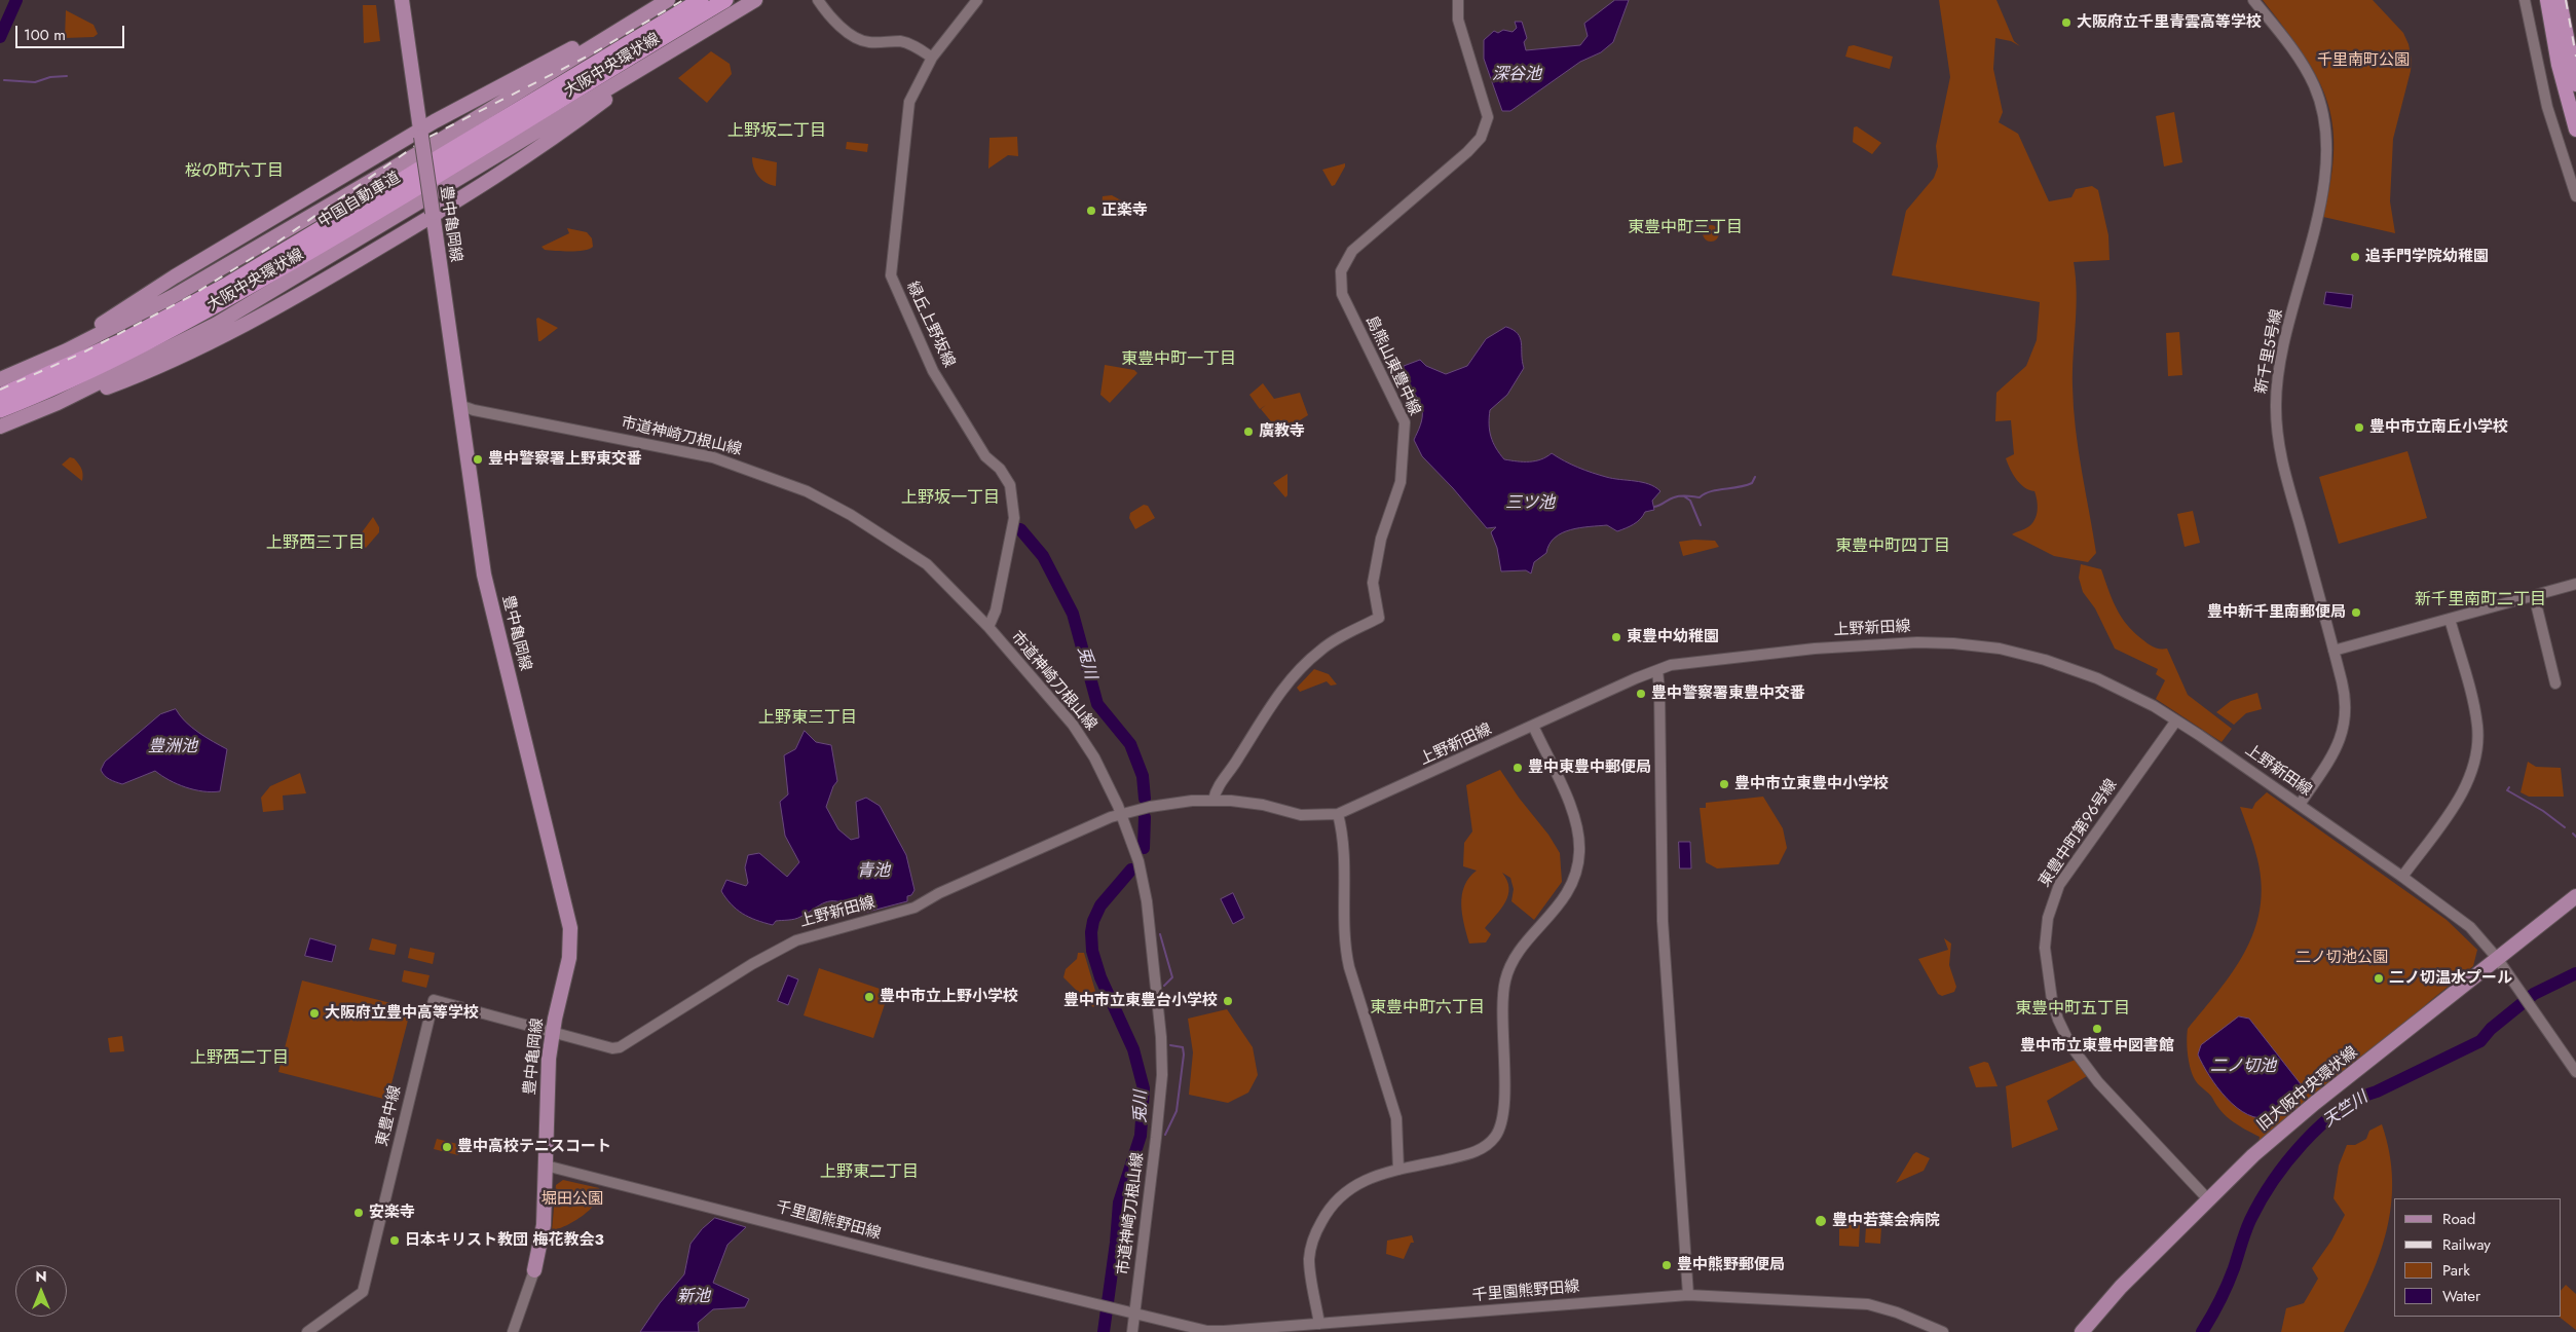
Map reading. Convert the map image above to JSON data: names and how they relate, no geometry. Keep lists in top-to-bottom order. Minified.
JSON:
{"streets":{"highway":["中国自動車道"],"main road":["大阪中央環状線","豊中亀岡線","旧大阪中央環状線"],"street":["緑丘上野坂線","新千里5号線","島熊山東豊中線","市道神崎刀根山線","上野新田線","東豊中町第96号線","東豊中線","千里園熊野田線"]},"crossings":[["大阪中央環状線","中国自動車道"],["豊中亀岡線","市道神崎刀根山線"],["豊中亀岡線","上野新田線"],["豊中亀岡線","東豊中線"],["豊中亀岡線","千里園熊野田線"],["緑丘上野坂線","市道神崎刀根山線"],["新千里5号線","上野新田線"],["島熊山東豊中線","上野新田線"],["市道神崎刀根山線","上野新田線"],["市道神崎刀根山線","千里園熊野田線"],["上野新田線","東豊中町第96号線"],["上野新田線","旧大阪中央環状線"],["上野新田線","東豊中線"],["東豊中町第96号線","旧大阪中央環状線"]],"districts":["上野坂二丁目","桜の町六丁目","東豊中町三丁目","東豊中町一丁目","上野坂一丁目","上野西三丁目","東豊中町四丁目","新千里南町二丁目","上野東三丁目","東豊中町六丁目","東豊中町五丁目","上野西二丁目","上野東二丁目"],"water":["深谷池","三ツ池","兎川","豊洲池","青池","二ノ切池","天竺川","新池"],"parks":["千里南町公園","二ノ切池公園","堀田公園"],"places":["大阪府立千里青雲高等学校","正楽寺","追手門学院幼稚園","豊中市立南丘小学校","廣教寺","豊中警察署上野東交番","豊中新千里南郵便局","東豊中幼稚園","豊中警察署東豊中交番","豊中東豊中郵便局","豊中市立東豊中小学校","二ノ切温水プール","豊中市立上野小学校","豊中市立東豊台小学校","大阪府立豊中高等学校","豊中市立東豊中図書館","豊中高校テニスコート","安楽寺","豊中若葉会病院","日本キリスト教団 梅花教会3","豊中熊野郵便局"],"legend":["Road","Railway","Park","Water"],"scale_bar":"100 m","north":"top"}
